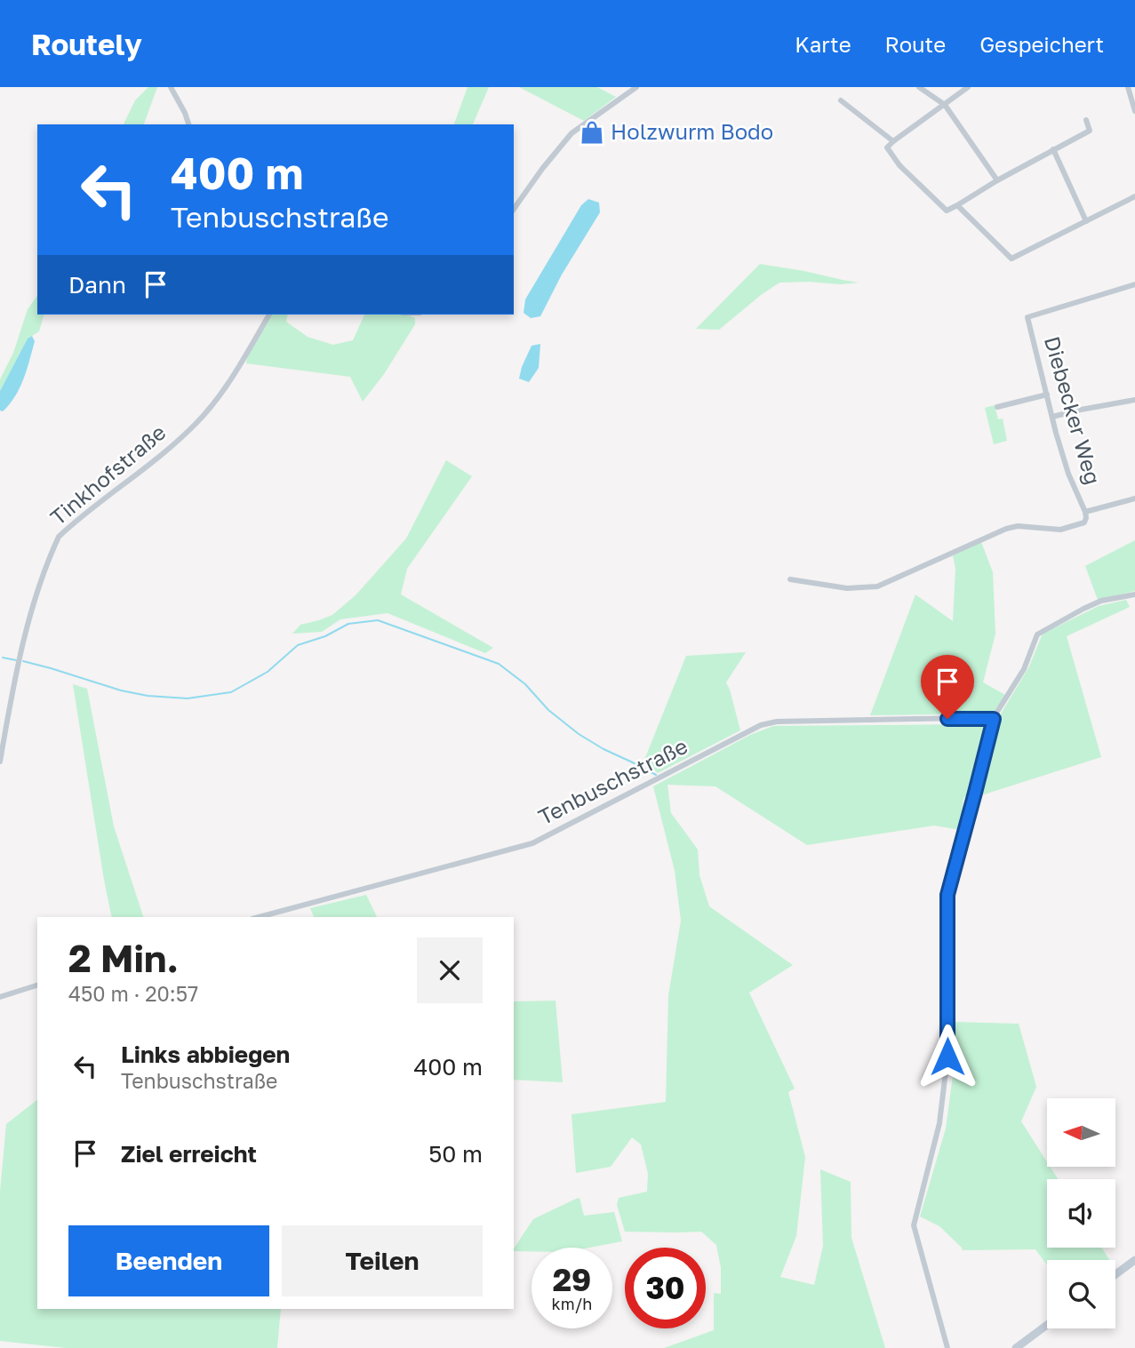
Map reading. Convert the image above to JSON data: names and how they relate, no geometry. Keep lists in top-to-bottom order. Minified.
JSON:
{"streets":{"street":["Diebecker Weg","Tinkhofstraße","Tenbuschstraße"]},"places":{"shop":["Holzwurm Bodo"]},"north":"left","page":{"header":"Routely","nav":["Karte","Route","Gespeichert"],"turn":["400 m","Tenbuschstraße"],"then":"Dann","heading":["2 Min.","450 m · 20:57"],"list":[{"name":"Links abbiegen","note":"Tenbuschstraße","value":"400 m"},{"name":"Ziel erreicht","value":"50 m"}],"buttons":["Beenden","Teilen"],"speed":"29 km/h","limit":"30"}}
